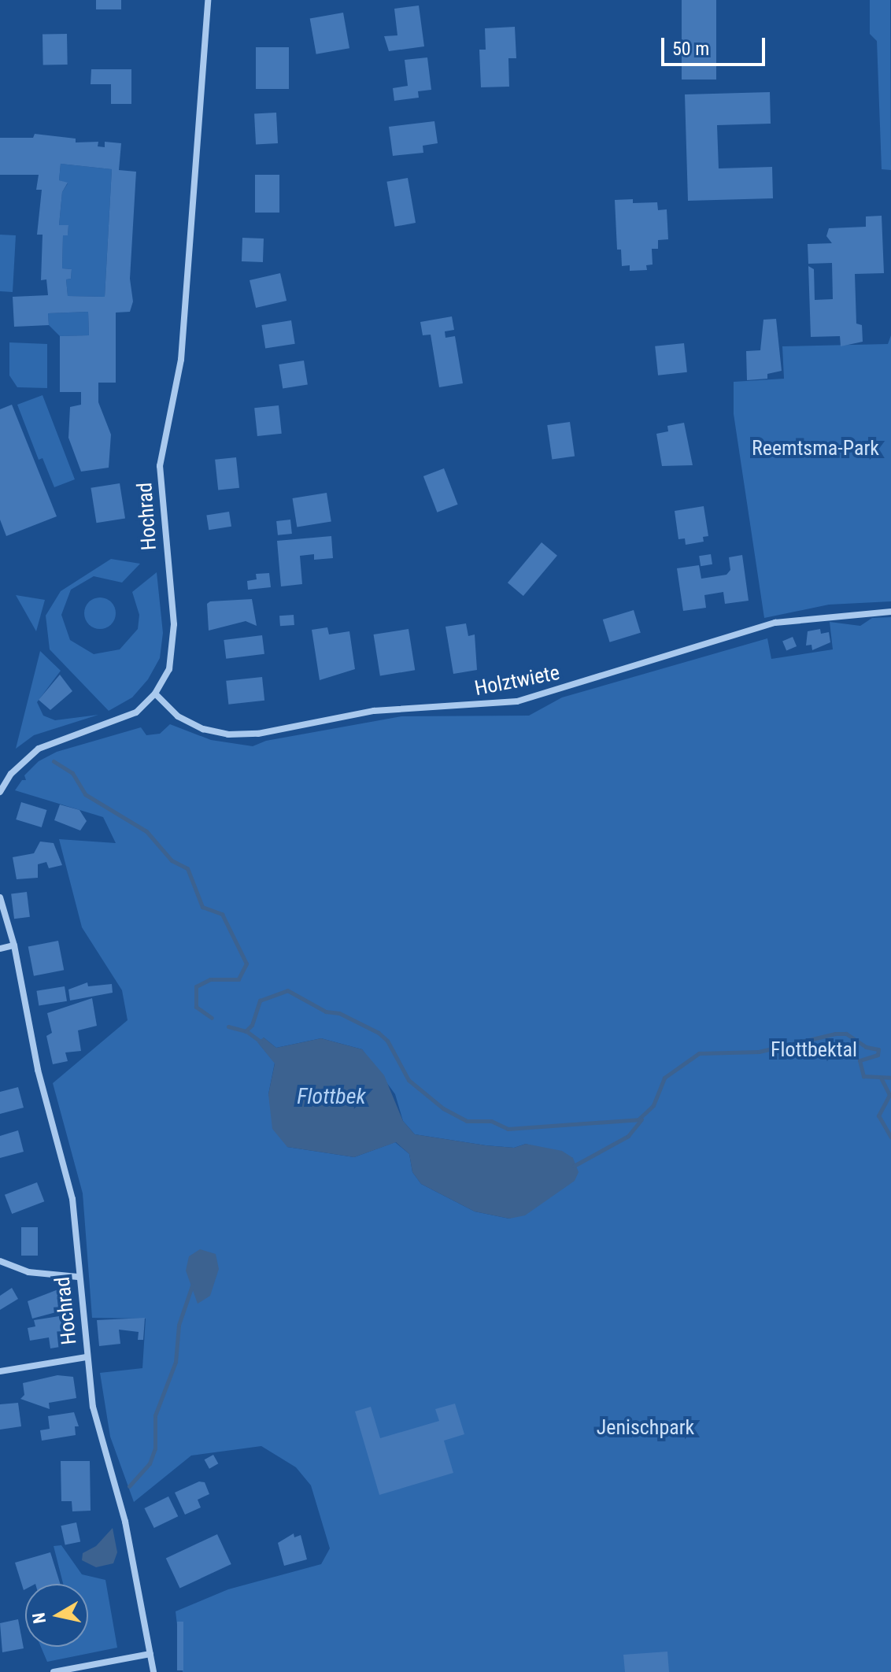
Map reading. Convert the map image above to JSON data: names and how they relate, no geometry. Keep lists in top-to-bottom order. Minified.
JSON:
{"streets":{"street":["Hochrad","Holztwiete"]},"crossings":[["Hochrad","Holztwiete"]],"water":["Flottbek"],"parks":["Reemtsma-Park","Flottbektal","Jenischpark"],"scale_bar":"50 m","north":"left"}
